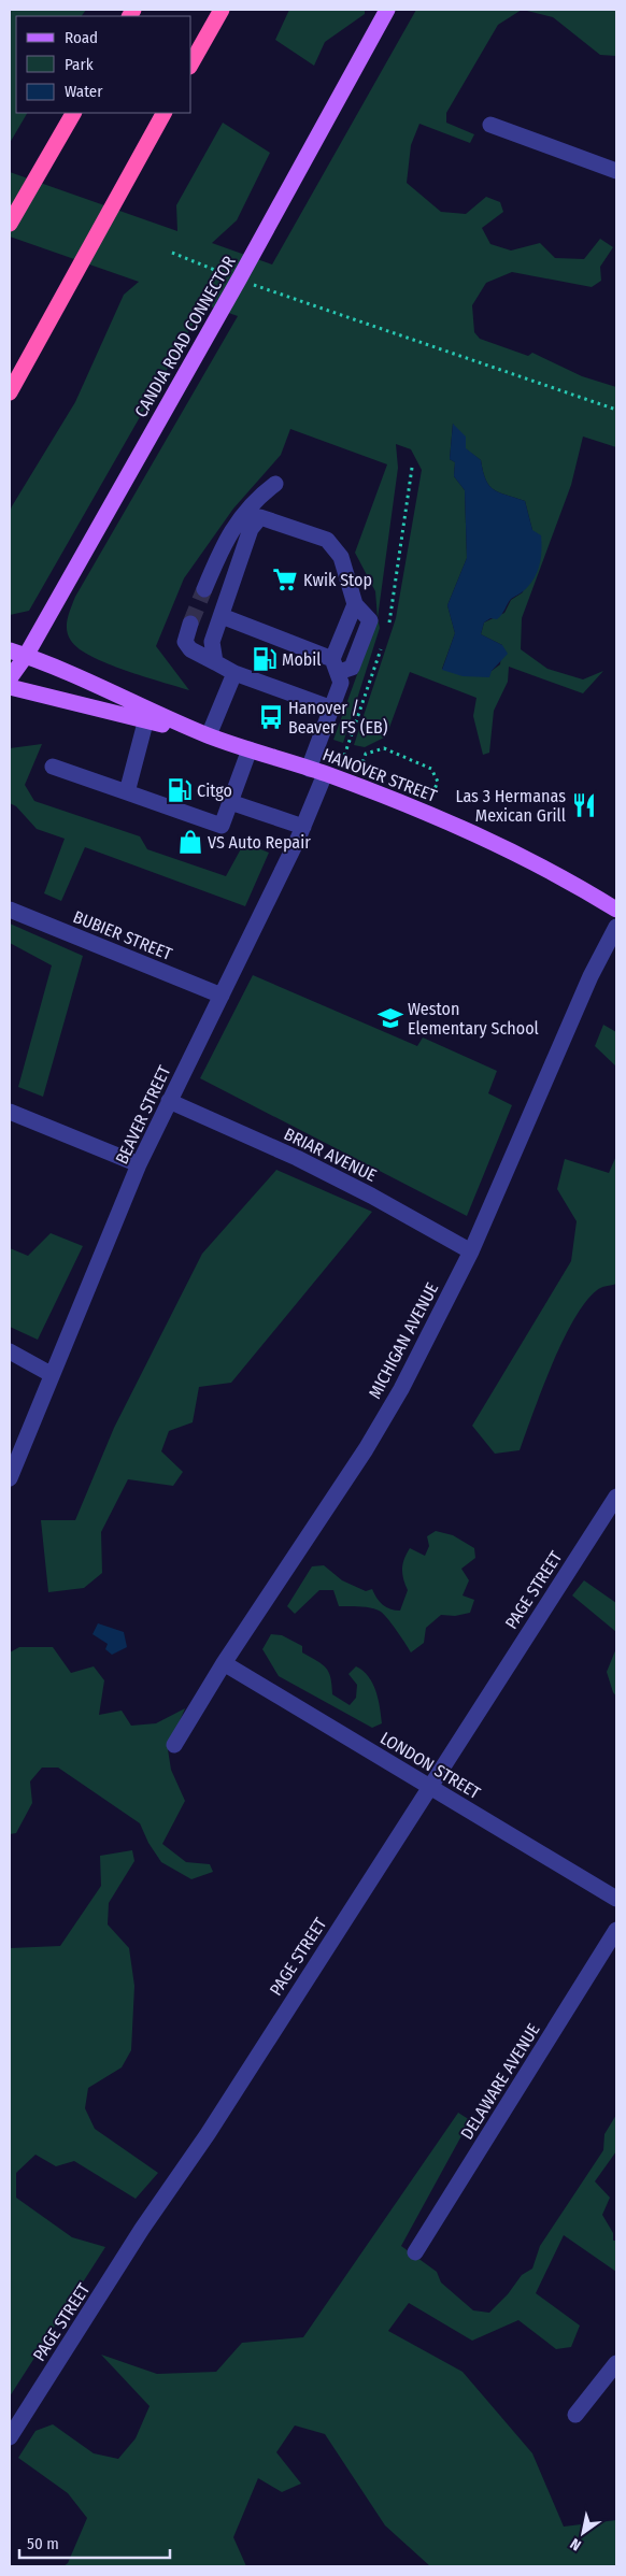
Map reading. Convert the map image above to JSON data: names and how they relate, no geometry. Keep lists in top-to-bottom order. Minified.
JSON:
{"streets":{"main road":["CANDIA ROAD CONNECTOR","HANOVER STREET"],"street":["BUBIER STREET","BEAVER STREET","BRIAR AVENUE","MICHIGAN AVENUE","PAGE STREET","LONDON STREET","DELAWARE AVENUE"]},"crossings":[["CANDIA ROAD CONNECTOR","HANOVER STREET"],["HANOVER STREET","BEAVER STREET"],["BUBIER STREET","BEAVER STREET"],["BEAVER STREET","BRIAR AVENUE"],["BRIAR AVENUE","MICHIGAN AVENUE"],["MICHIGAN AVENUE","LONDON STREET"],["PAGE STREET","LONDON STREET"]],"places":{"supermarket":["Kwik Stop"],"fuel station":["Mobil","Citgo"],"bus stop":["Hanover / Beaver FS (EB)"],"restaurant":["Las 3 Hermanas Mexican Grill"],"shop":["VS Auto Repair"],"school or university":["Weston Elementary School"]},"legend":["Road","Park","Water"],"scale_bar":"50 m","north":"bottom left"}
